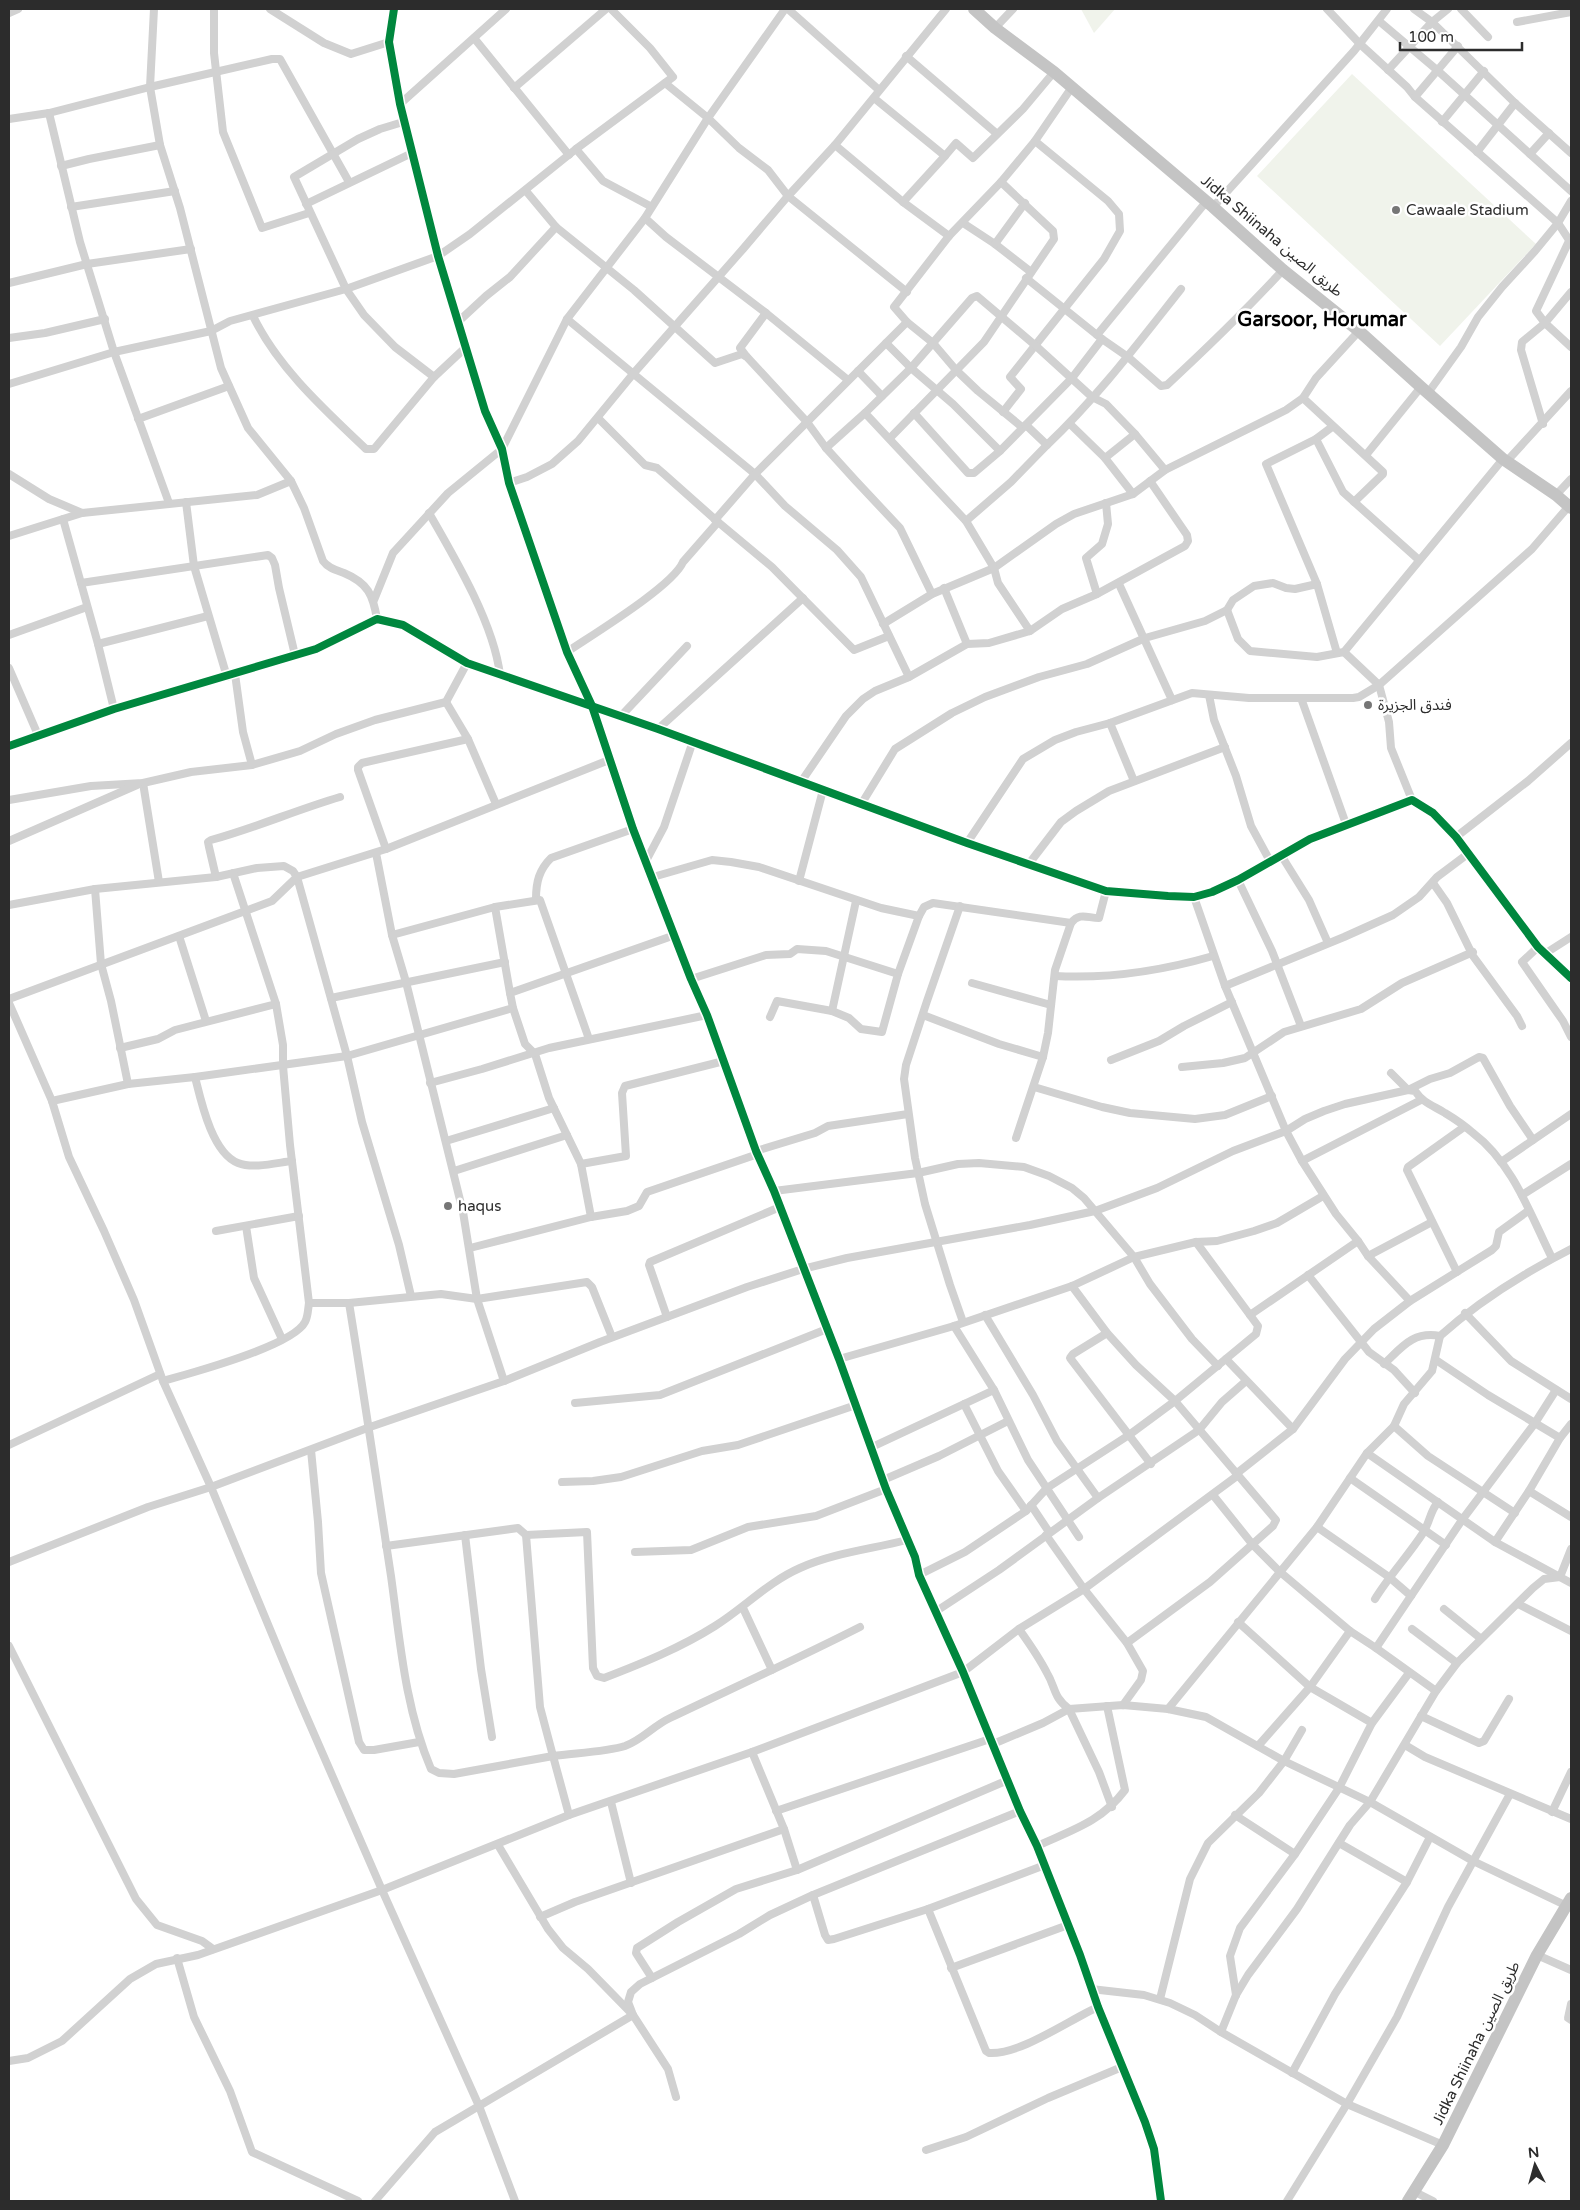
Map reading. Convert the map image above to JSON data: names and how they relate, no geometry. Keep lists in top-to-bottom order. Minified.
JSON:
{"streets":{"main road":["Jidka Shiinaha طريق الصين"]},"districts":["Garsoor, Horumar"],"places":["Cawaale Stadium","فندق الجزيرة","haqus"],"scale_bar":"100 m","north":"top"}
